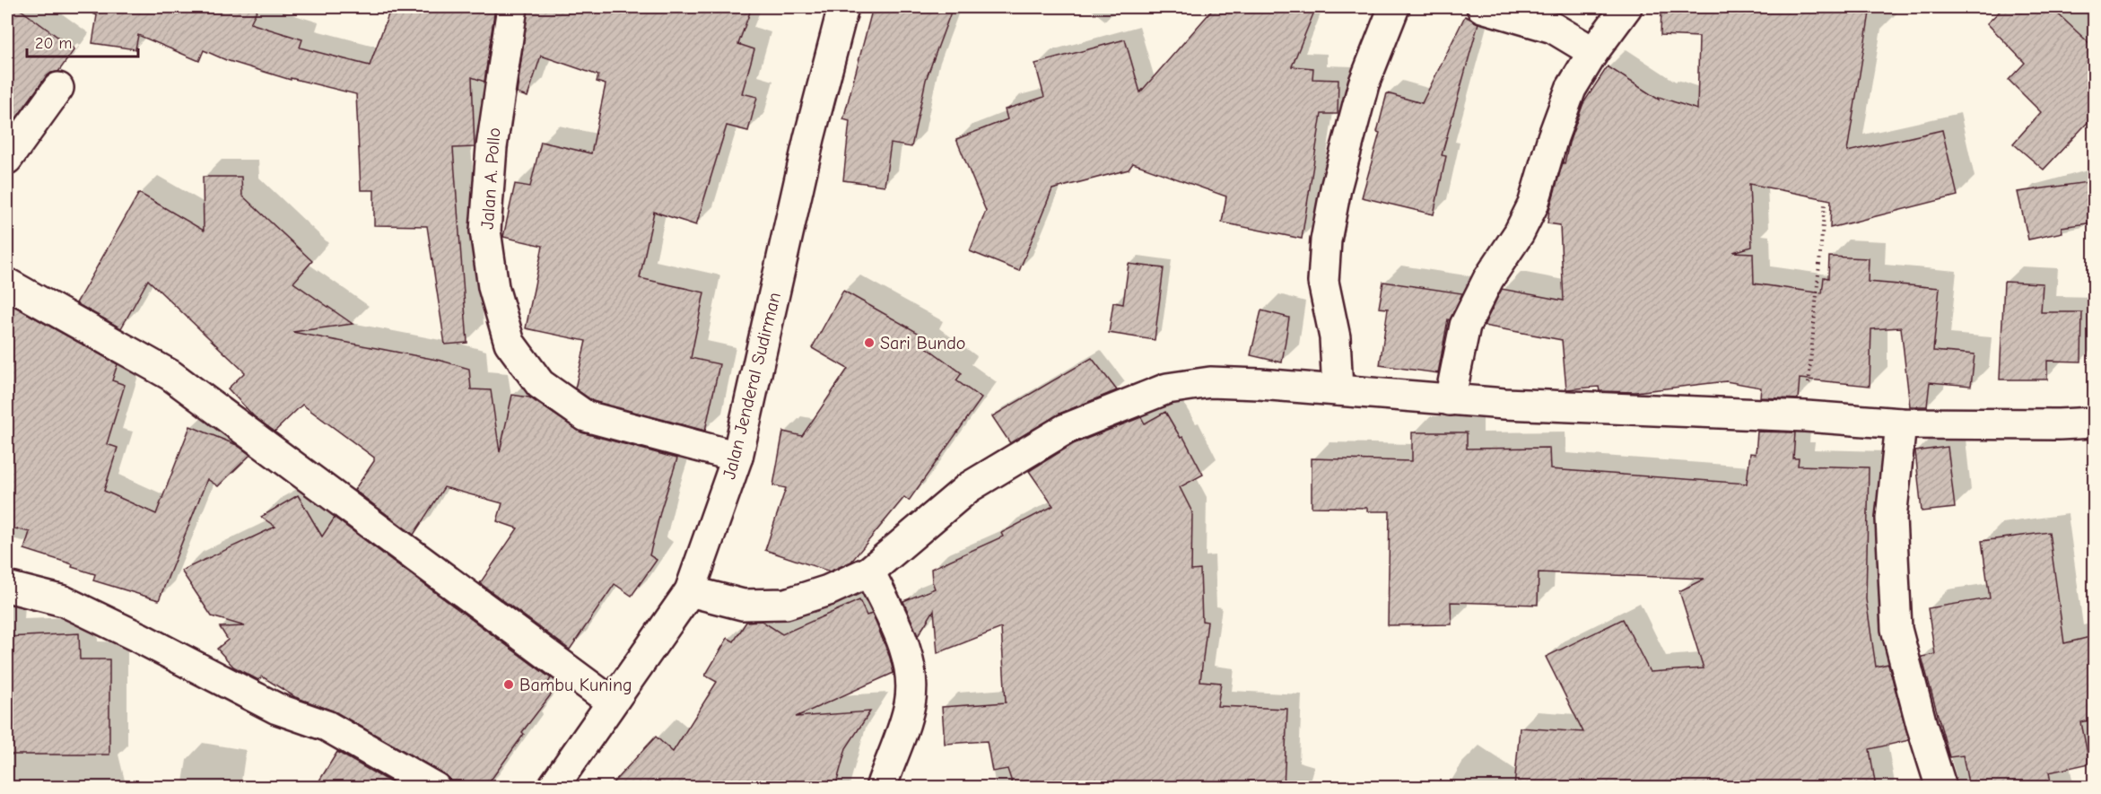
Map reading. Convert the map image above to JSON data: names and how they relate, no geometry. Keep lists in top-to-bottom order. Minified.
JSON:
{"streets":{"street":["Jalan A. Pollo","Jalan Jenderal Sudirman"]},"crossings":[["Jalan A. Pollo","Jalan Jenderal Sudirman"]],"places":["Sari Bundo","Bambu Kuning"],"scale_bar":"20 m"}
